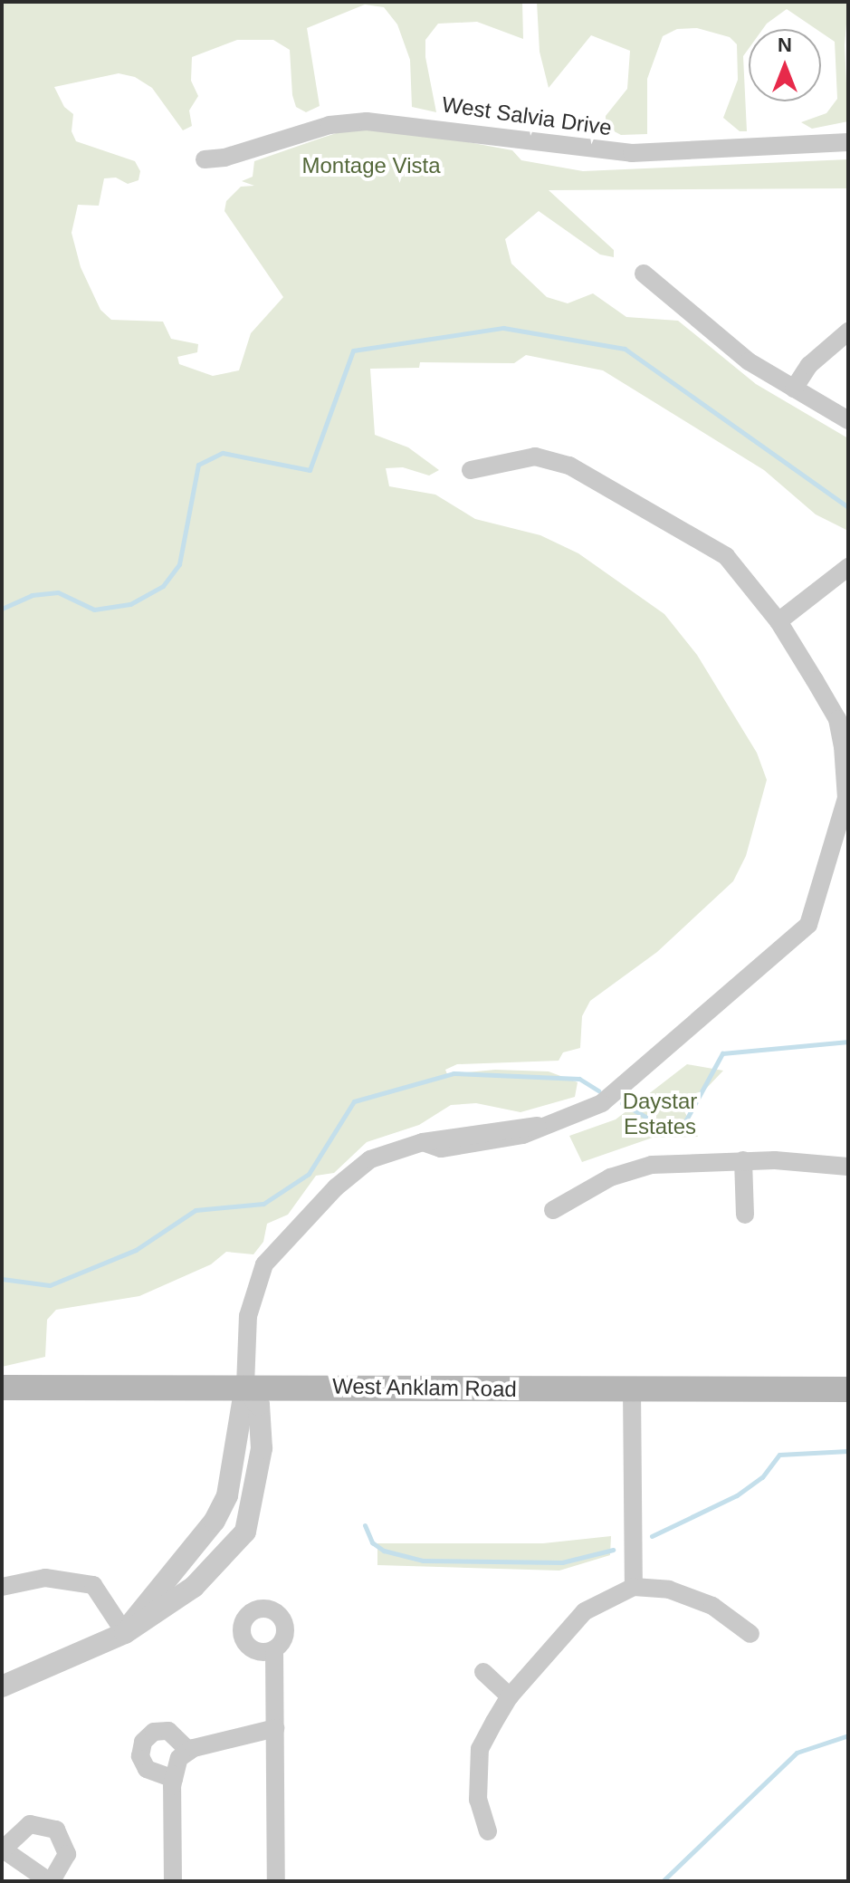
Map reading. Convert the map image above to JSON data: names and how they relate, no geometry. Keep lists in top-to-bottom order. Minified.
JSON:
{"streets":{"main road":["West Anklam Road"],"street":["West Salvia Drive"]},"parks":["Montage Vista","Daystar Estates"],"north":"top"}
